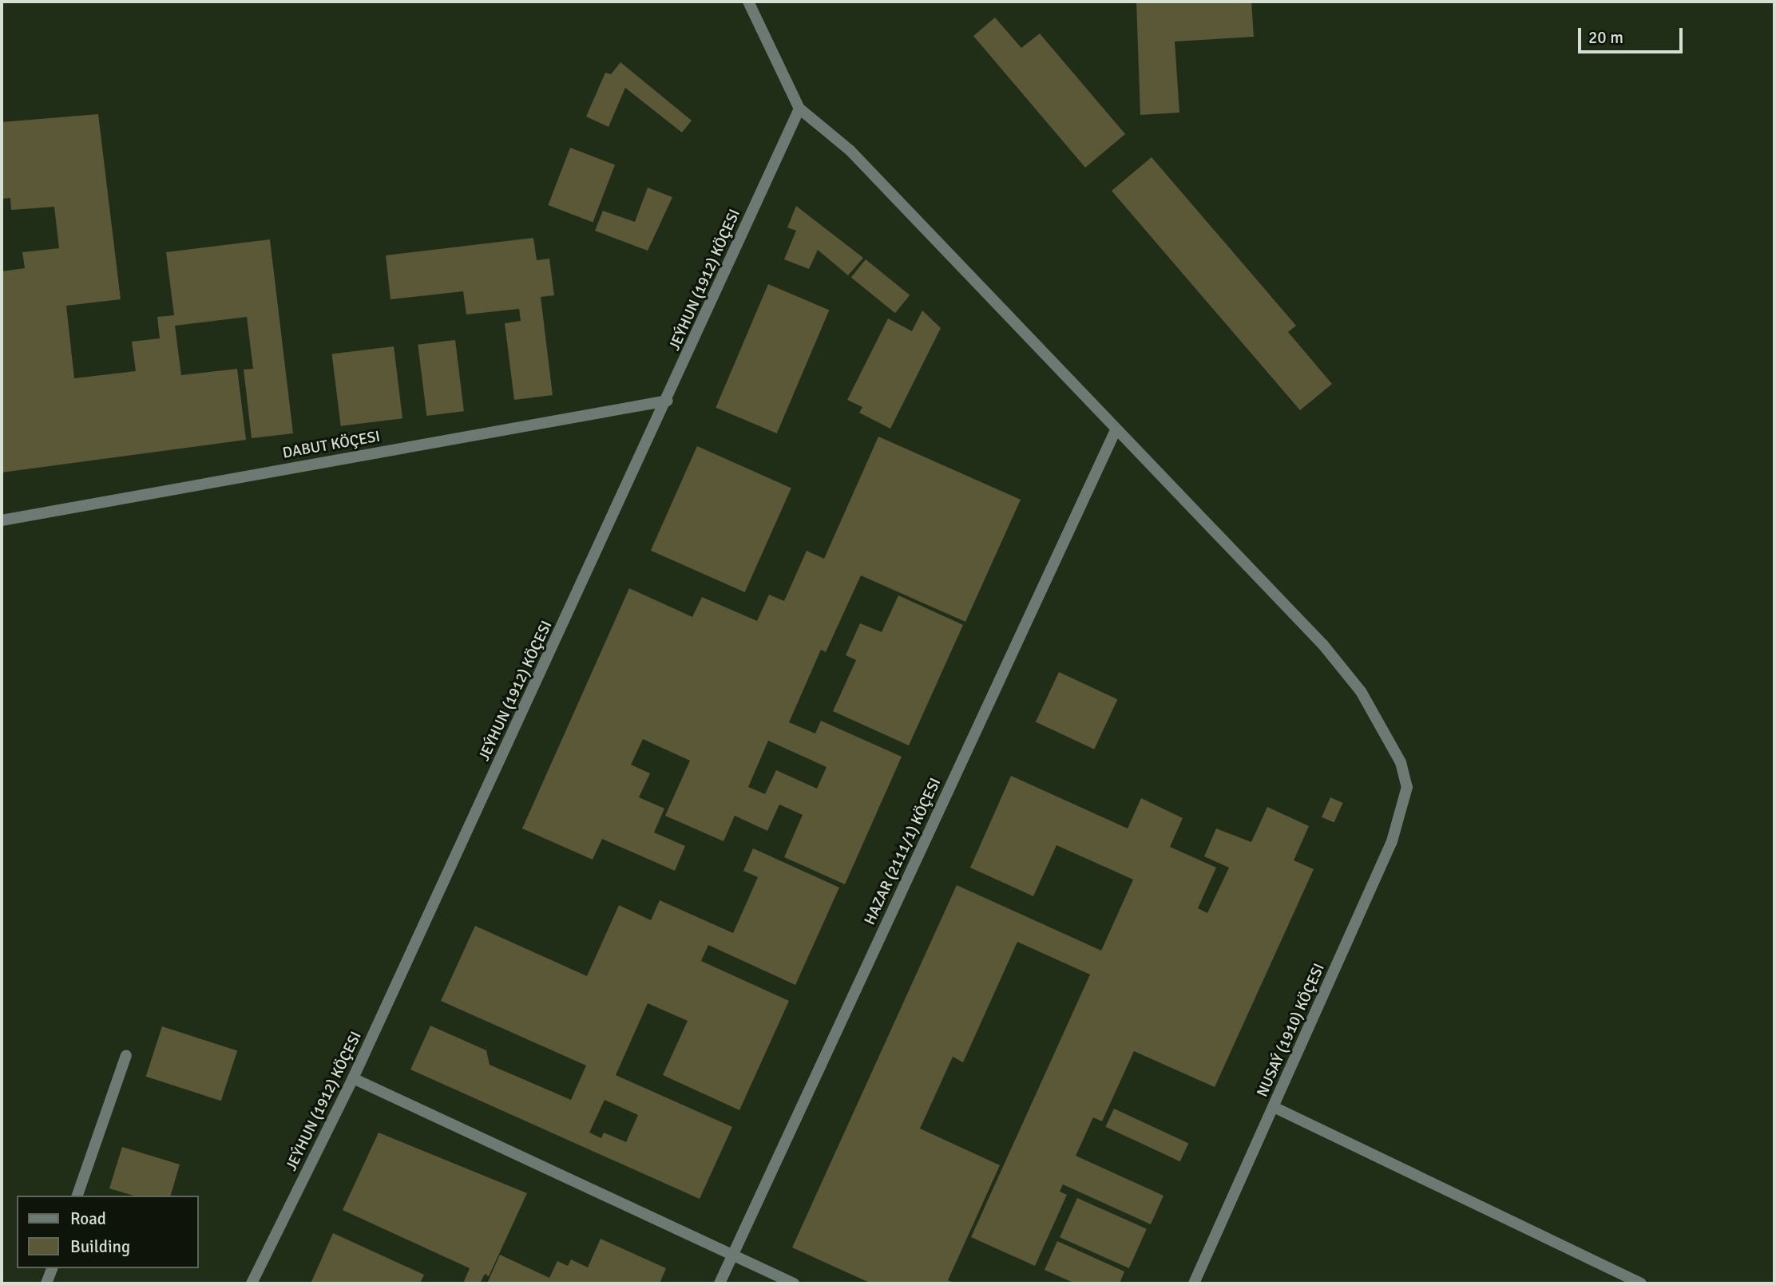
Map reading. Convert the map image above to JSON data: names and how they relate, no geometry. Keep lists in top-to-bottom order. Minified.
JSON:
{"streets":{"street":["JEÝHUN (1912) KÖÇESI","DABUT KÖÇESI","HAZAR (2111/1) KÖÇESI","NUSAÝ (1910) KÖÇESI"]},"crossings":[["JEÝHUN (1912) KÖÇESI","DABUT KÖÇESI"],["HAZAR (2111/1) KÖÇESI","NUSAÝ (1910) KÖÇESI"]],"legend":["Road","Building"],"scale_bar":"20 m"}
